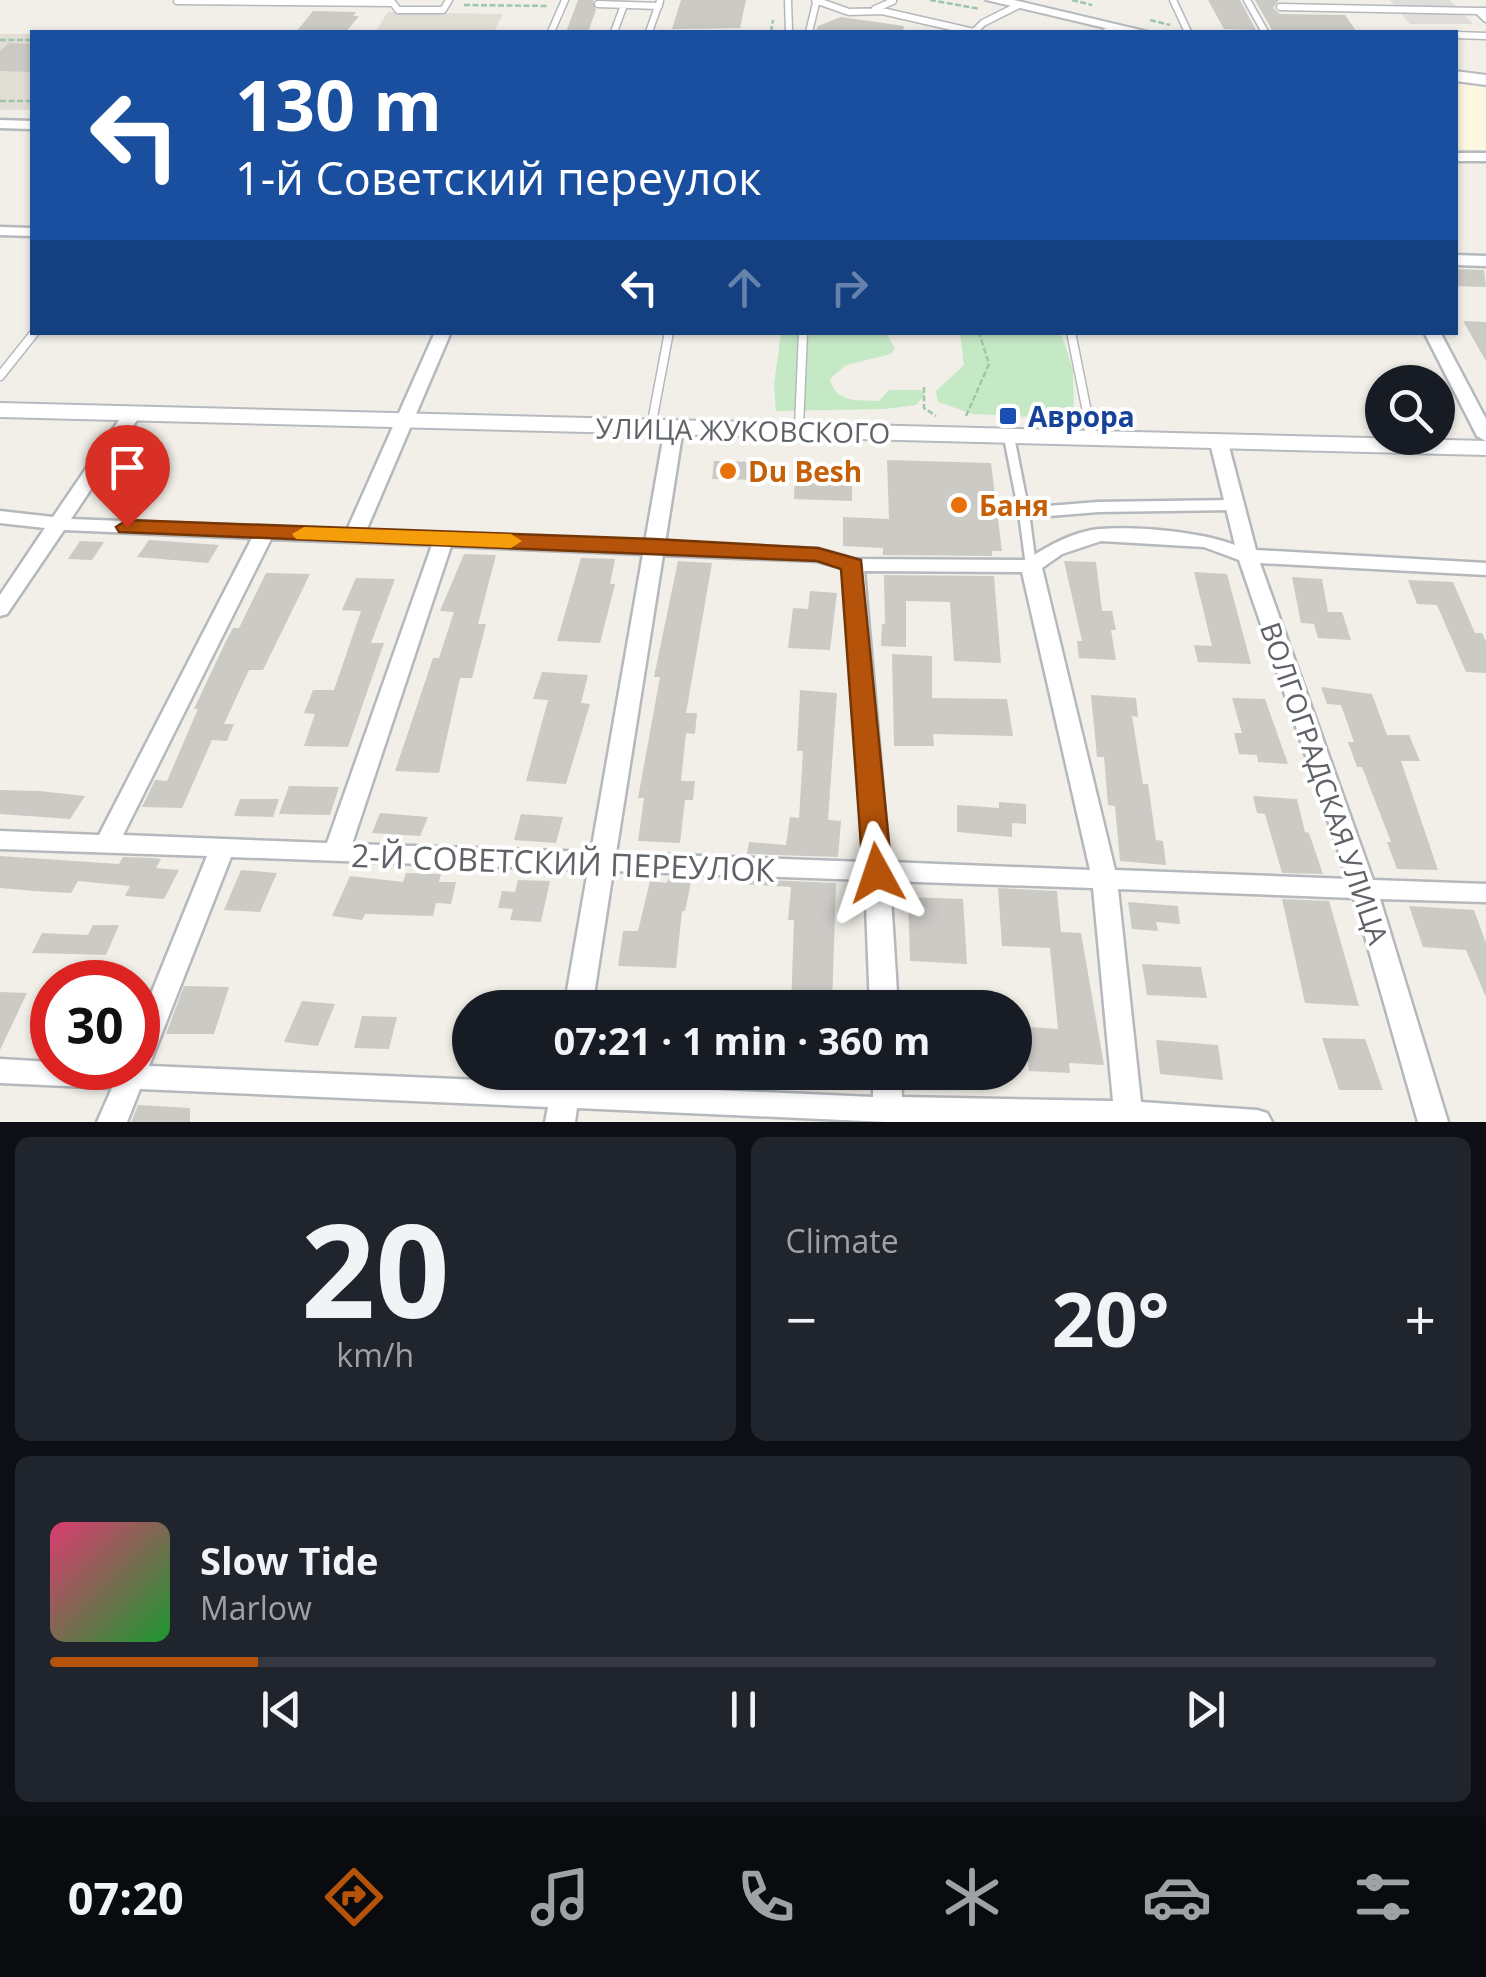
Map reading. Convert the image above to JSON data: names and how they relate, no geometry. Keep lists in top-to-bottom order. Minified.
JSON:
{"streets":{"street":["УЛИЦА ЖУКОВСКОГО","ВОЛГОГРАДСКАЯ УЛИЦА","2-Й СОВЕТСКИЙ ПЕРЕУЛОК"]},"crossings":[["УЛИЦА ЖУКОВСКОГО","ВОЛГОГРАДСКАЯ УЛИЦА"],["ВОЛГОГРАДСКАЯ УЛИЦА","2-Й СОВЕТСКИЙ ПЕРЕУЛОК"]],"places":{"transit":["Аврора"],"other":["Du Besh","Баня"]},"page":{"turn":["130 m","1-й Советский переулок"],"limit":"30","trip":"07:21 · 1 min · 360 m","tile":[["20","km/h"],"Climate"],"heat":["−","20°","+"],"song":["Slow Tide","Marlow"],"tabs":"07:20"}}
